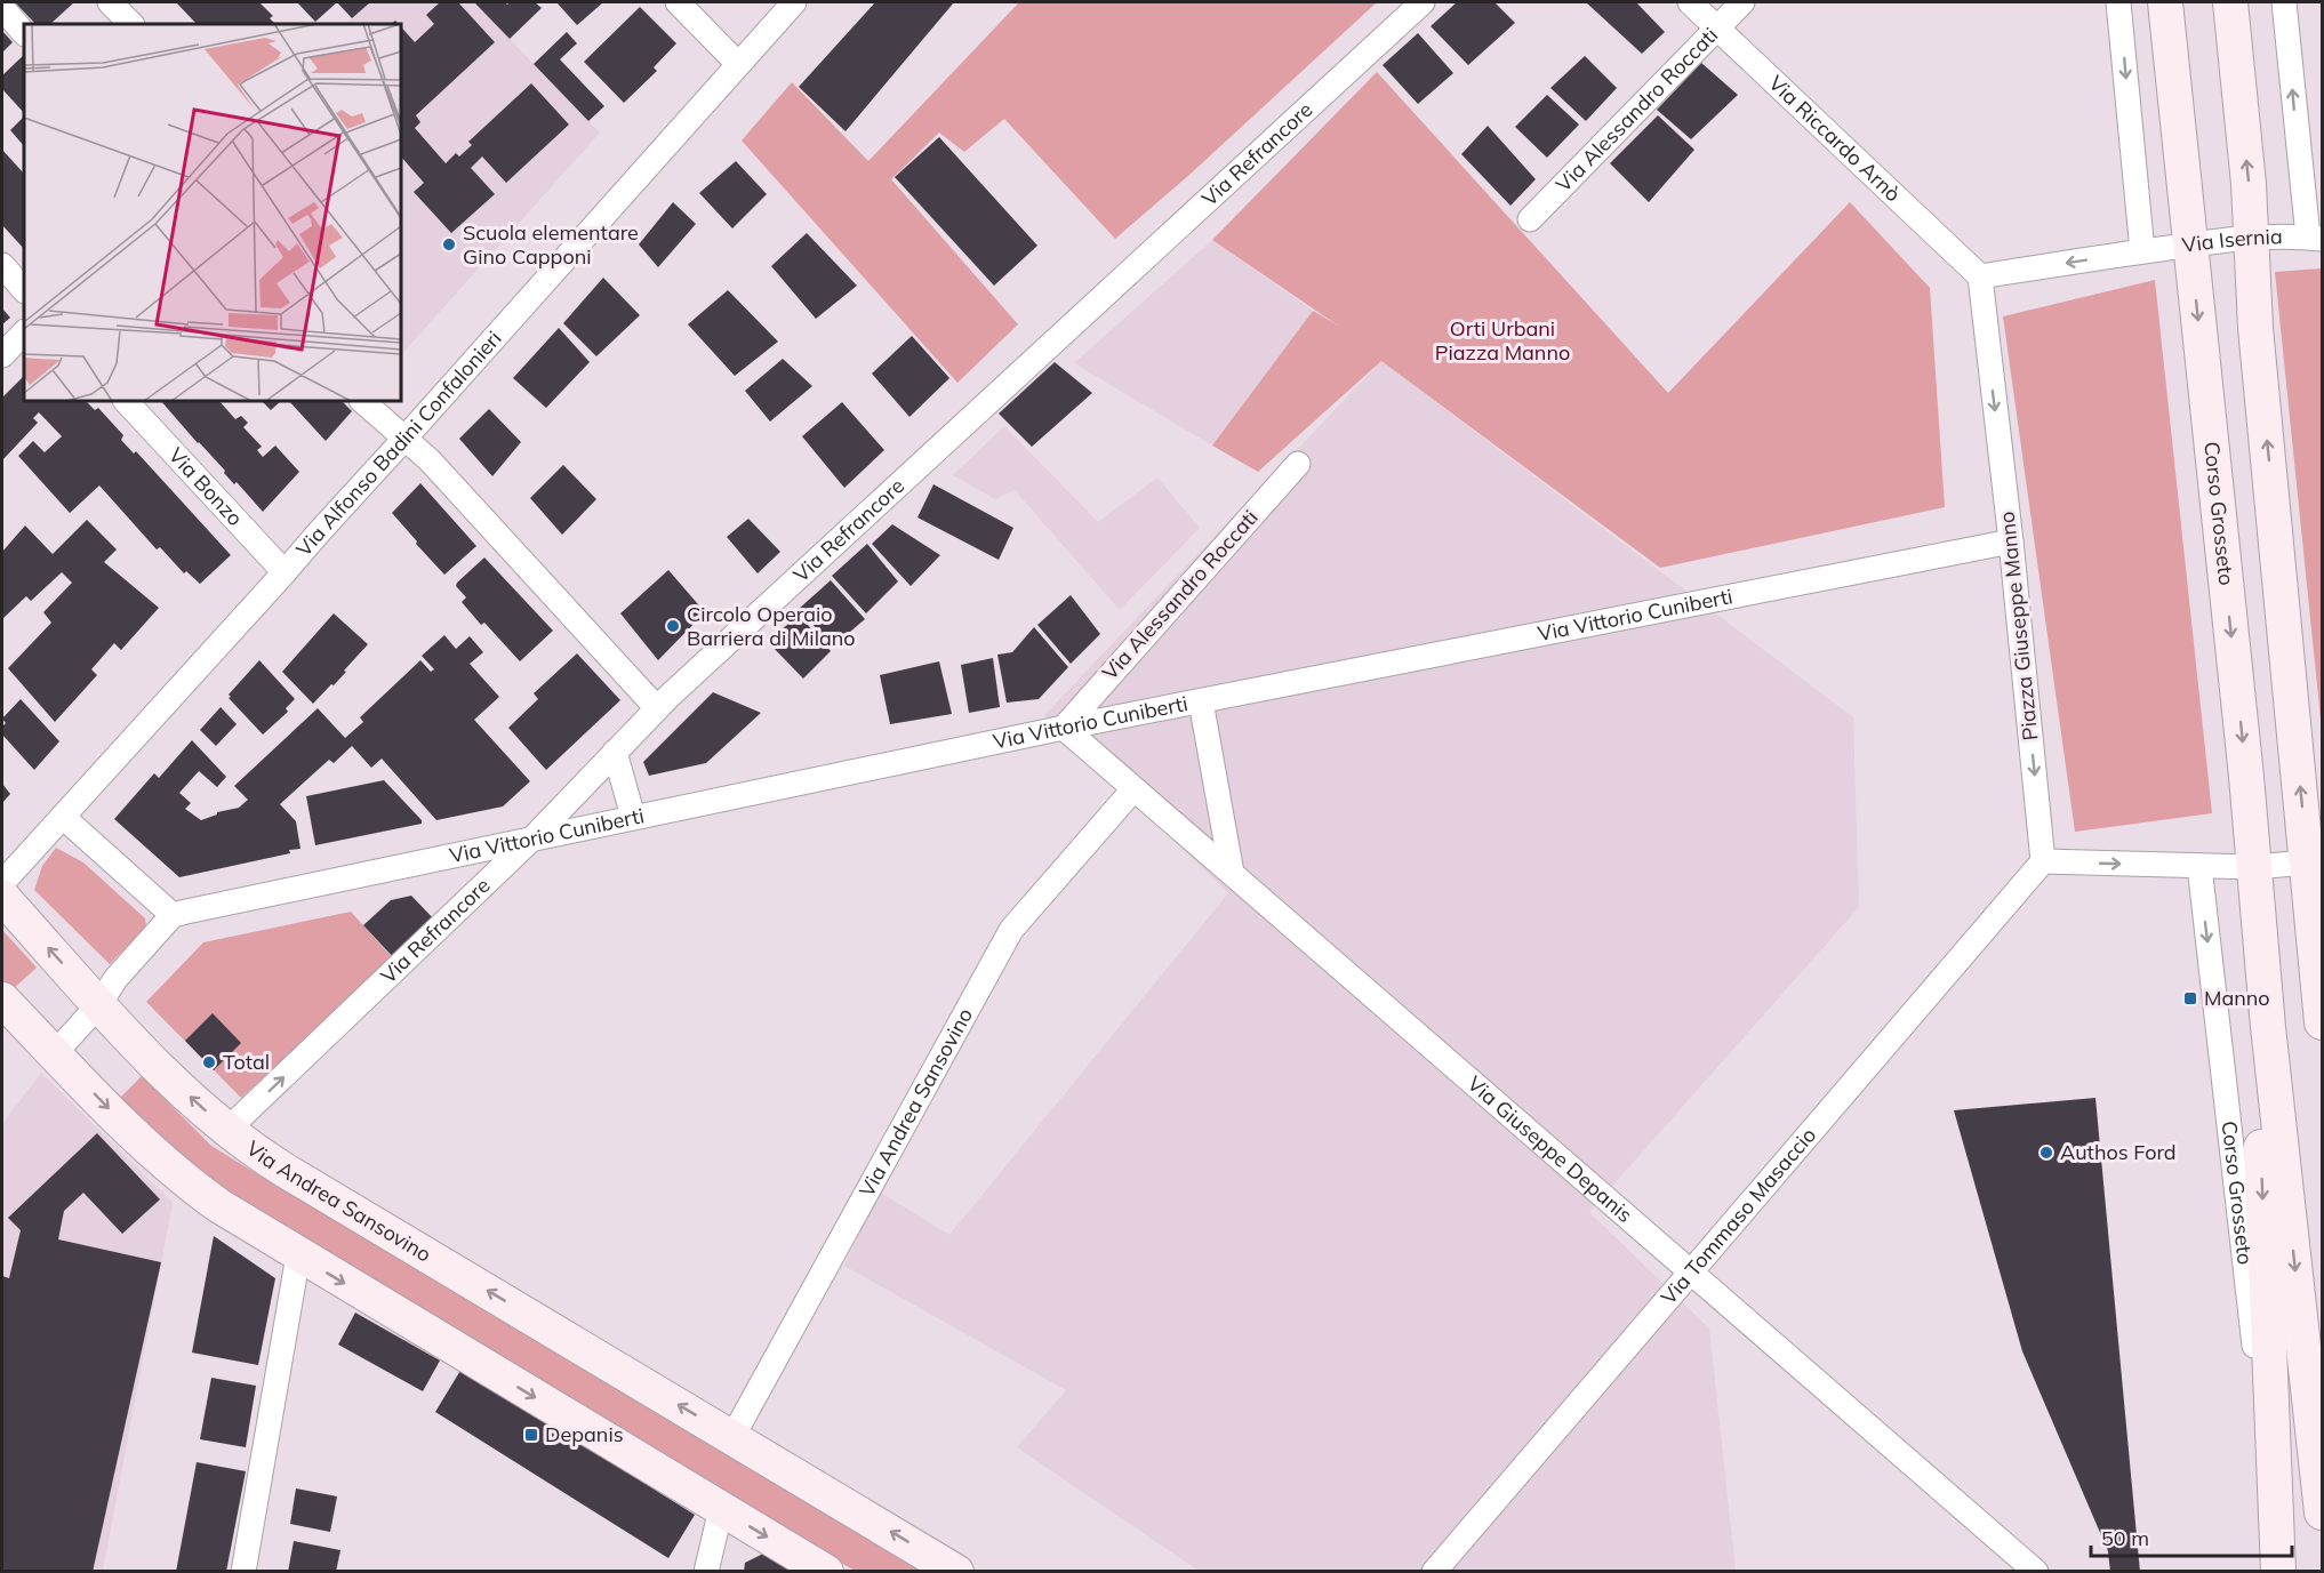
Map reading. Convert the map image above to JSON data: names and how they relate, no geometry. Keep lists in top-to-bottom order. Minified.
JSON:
{"streets":{"main road":["Corso Grosseto","Via Andrea Sansovino"],"street":["Via Alessandro Roccati","Via Riccardo Arnò","Via Refrancore","Via Isernia","Via Alfonso Badini Confalonieri","Via Bonzo","Via Vittorio Cuniberti","Piazza Giuseppe Manno","Via Giuseppe Depanis","Via Tommaso Masaccio"]},"crossings":[["Via Alessandro Roccati","Via Riccardo Arnò"],["Via Alessandro Roccati","Via Vittorio Cuniberti"],["Via Alessandro Roccati","Via Giuseppe Depanis"],["Via Riccardo Arnò","Piazza Giuseppe Manno"],["Via Refrancore","Via Vittorio Cuniberti"],["Via Refrancore","Via Andrea Sansovino"],["Via Isernia","Corso Grosseto"],["Via Alfonso Badini Confalonieri","Via Bonzo"],["Via Vittorio Cuniberti","Piazza Giuseppe Manno"],["Via Vittorio Cuniberti","Via Giuseppe Depanis"],["Piazza Giuseppe Manno","Via Tommaso Masaccio"],["Via Andrea Sansovino","Via Giuseppe Depanis"],["Via Giuseppe Depanis","Via Tommaso Masaccio"]],"one_way":["Piazza Giuseppe Manno","Via Andrea Sansovino"],"parks":["Orti Urbani Piazza Manno"],"places":{"other":["Scuola elementare Gino Capponi","Circolo Operaio Barriera di Milano","Total","Authos Ford"],"transit":["Manno","Depanis"]},"scale_bar":"50 m"}
